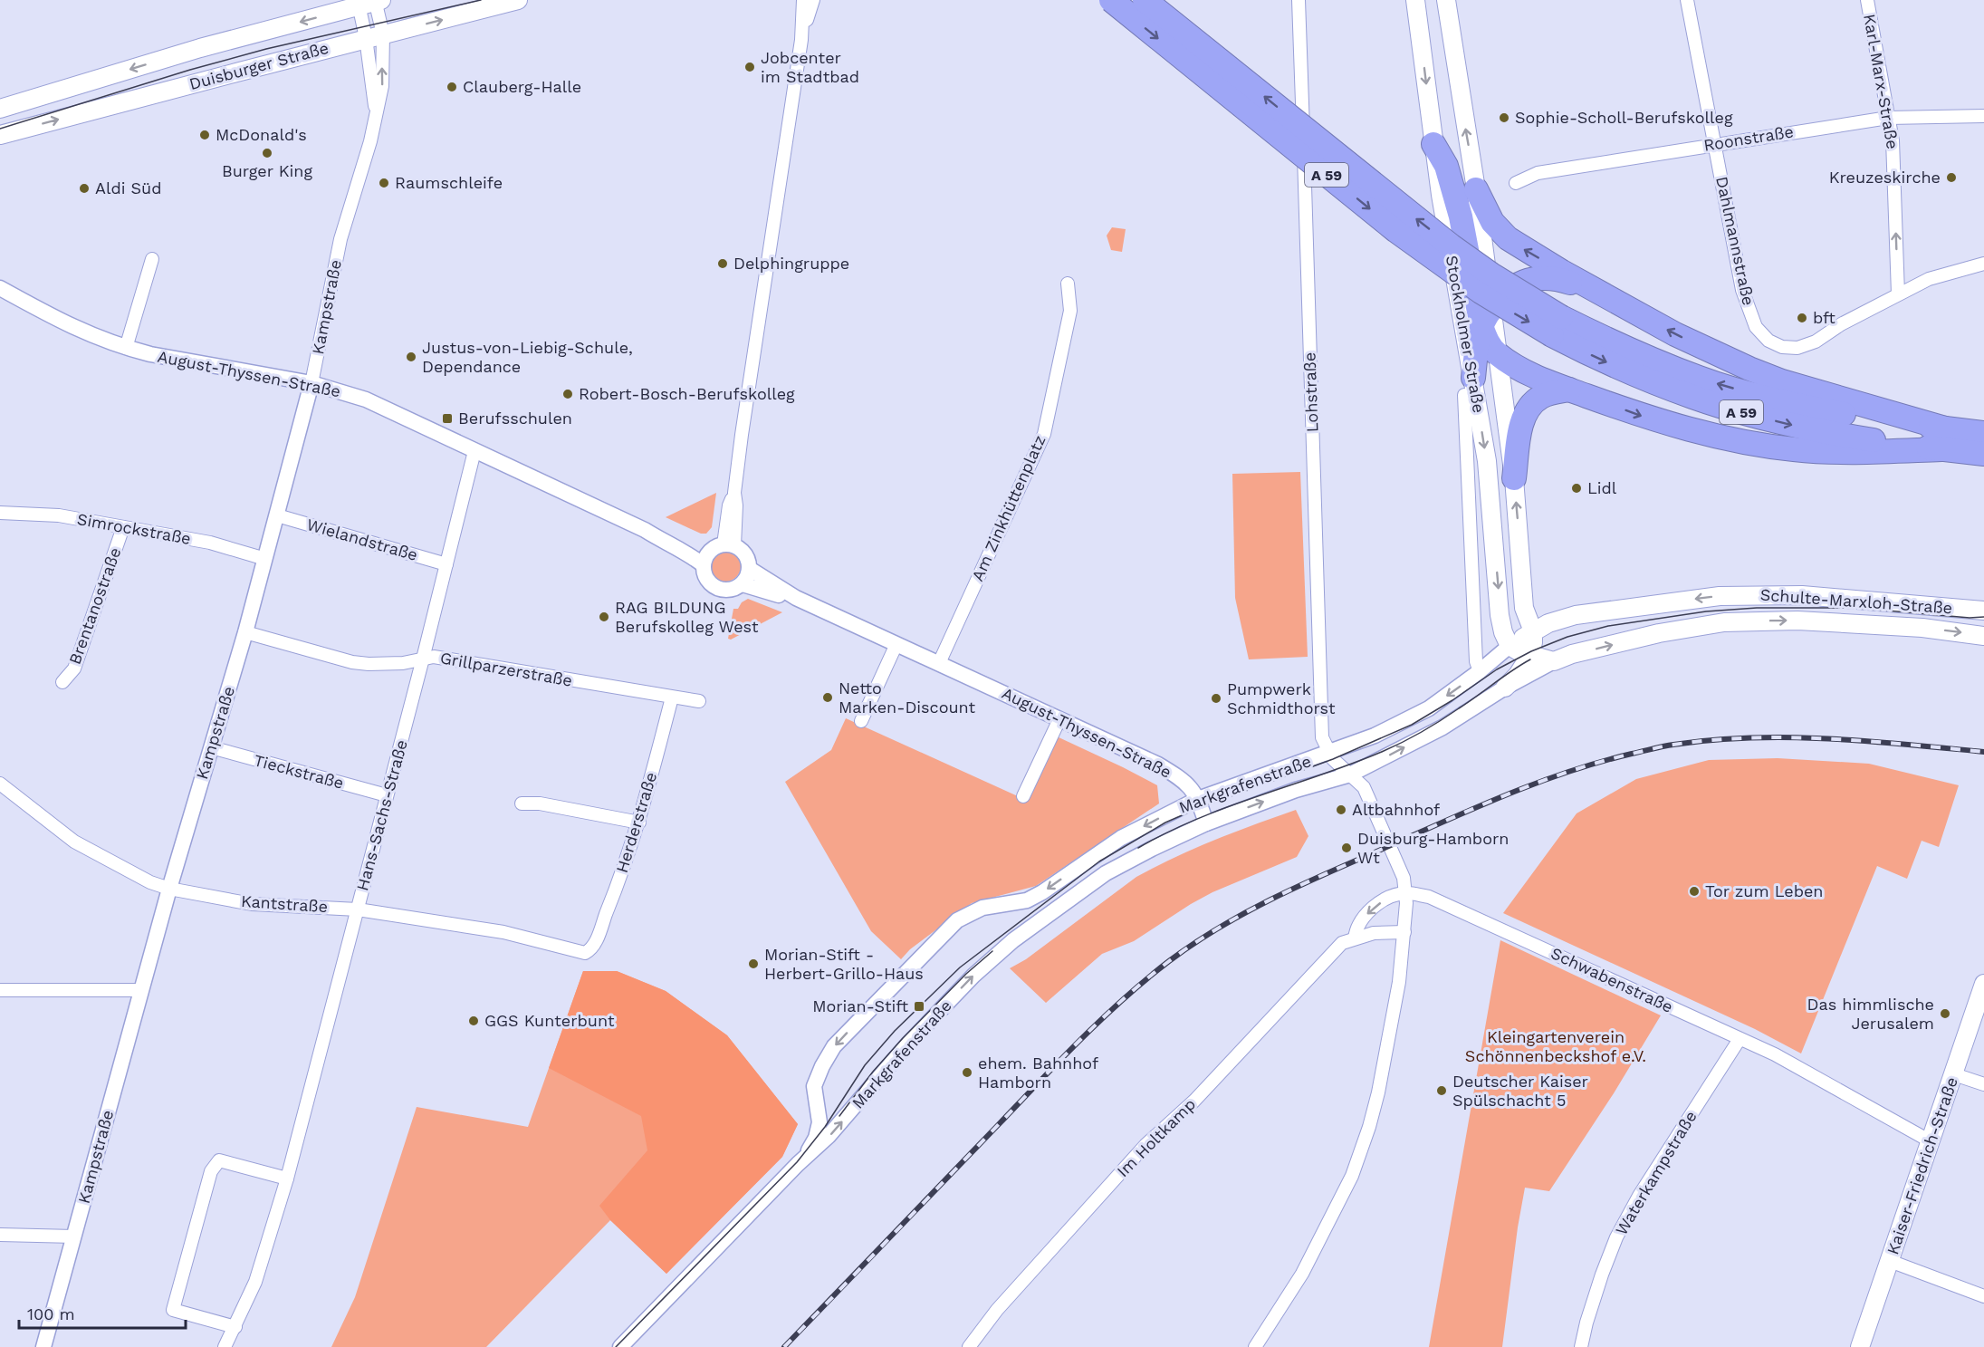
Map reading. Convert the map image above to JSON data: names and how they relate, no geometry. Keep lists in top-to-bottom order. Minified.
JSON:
{"streets":{"highway":["A 59"],"main road":["Duisburger Straße","Stockholmer Straße","Schulte-Marxloh-Straße","Kaiser-Friedrich-Straße"],"street":["Karl-Marx-Straße","Roonstraße","Dahlmannstraße","Kampstraße","August-Thyssen-Straße","Lohstraße","Am Zinkhüttenplatz","Simrockstraße","Wielandstraße","Brentanostraße","Grillparzerstraße","Tieckstraße","Markgrafenstraße","Hans-Sachs-Straße","Herderstraße","Kantstraße","Schwabenstraße","Im Holtkamp","Waterkampstraße"]},"crossings":[["Duisburger Straße","Kampstraße"],["Karl-Marx-Straße","Roonstraße"],["Karl-Marx-Straße","Dahlmannstraße"],["Roonstraße","Dahlmannstraße"],["Kampstraße","August-Thyssen-Straße"],["Kampstraße","Simrockstraße"],["Kampstraße","Wielandstraße"],["Kampstraße","Grillparzerstraße"],["Kampstraße","Tieckstraße"],["Kampstraße","Kantstraße"],["Stockholmer Straße","Schulte-Marxloh-Straße"],["Stockholmer Straße","Markgrafenstraße"],["August-Thyssen-Straße","Am Zinkhüttenplatz"],["August-Thyssen-Straße","Markgrafenstraße"],["August-Thyssen-Straße","Hans-Sachs-Straße"],["Lohstraße","Markgrafenstraße"],["Simrockstraße","Brentanostraße"],["Wielandstraße","Hans-Sachs-Straße"],["Schulte-Marxloh-Straße","Markgrafenstraße"],["Grillparzerstraße","Hans-Sachs-Straße"],["Grillparzerstraße","Herderstraße"],["Tieckstraße","Hans-Sachs-Straße"],["Hans-Sachs-Straße","Kantstraße"],["Herderstraße","Kantstraße"],["Schwabenstraße","Kaiser-Friedrich-Straße"],["Schwabenstraße","Waterkampstraße"]],"one_way":["Karl-Marx-Straße"],"parks":["Kleingartenverein Schönnenbeckshof e.V."],"places":{"other":["Jobcenter im Stadtbad","Clauberg-Halle","Sophie-Scholl-Berufskolleg","McDonald's","Burger King","Kreuzeskirche","Raumschleife","Aldi Süd","Delphingruppe","bft","Justus-von-Liebig-Schule, Dependance","Robert-Bosch-Berufskolleg","Lidl","RAG BILDUNG Berufskolleg West","Netto Marken-Discount","Pumpwerk Schmidthorst","Altbahnhof","Duisburg-Hamborn Wt","Tor zum Leben","Morian-Stift - Herbert-Grillo-Haus","Das himmlische Jerusalem","GGS Kunterbunt","ehem. Bahnhof Hamborn","Deutscher Kaiser Spülschacht 5"],"transit":["Berufsschulen","Morian-Stift"]},"scale_bar":"100 m"}
